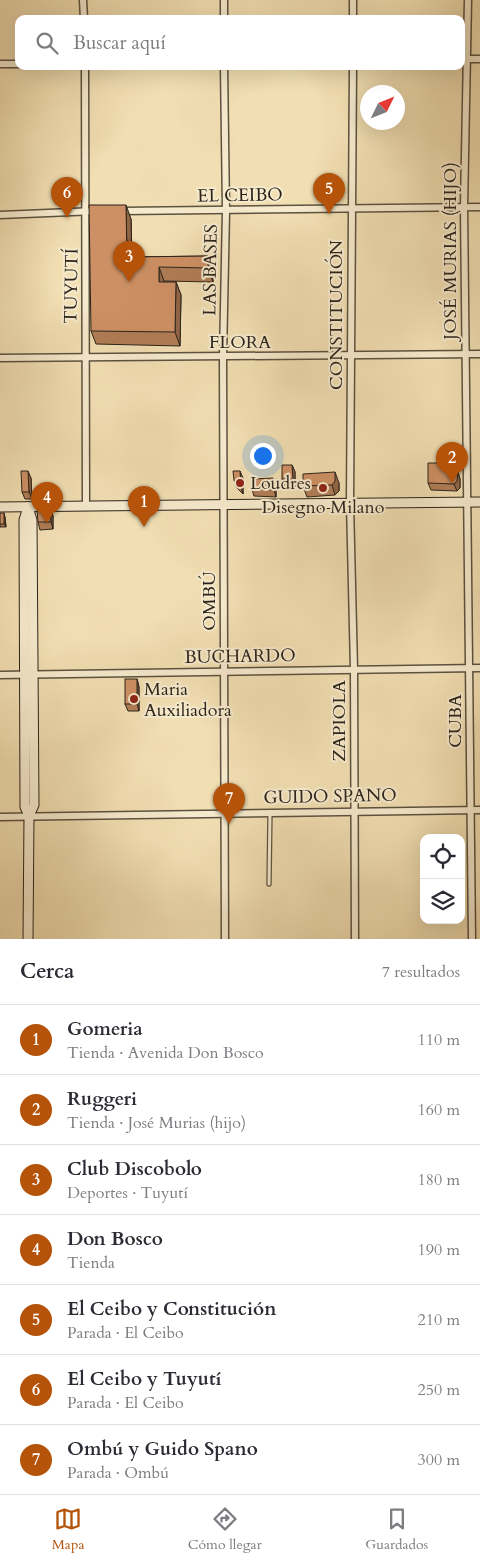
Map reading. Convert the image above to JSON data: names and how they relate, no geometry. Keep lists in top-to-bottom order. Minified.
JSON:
{"streets":{"street":["EL CEIBO","JOSÉ MURIAS (HIJO)","LAS BASES","TUYUTÍ","CONSTITUCIÓN","FLORA","OMBÚ","BUCHARDO","ZAPIOLA","CUBA","GUIDO SPANO"]},"crossings":[["EL CEIBO","JOSÉ MURIAS (HIJO)"],["EL CEIBO","LAS BASES"],["EL CEIBO","CONSTITUCIÓN"],["JOSÉ MURIAS (HIJO)","FLORA"],["JOSÉ MURIAS (HIJO)","CUBA"],["LAS BASES","FLORA"],["LAS BASES","OMBÚ"],["TUYUTÍ","FLORA"],["CONSTITUCIÓN","FLORA"],["CONSTITUCIÓN","ZAPIOLA"],["OMBÚ","BUCHARDO"],["OMBÚ","GUIDO SPANO"],["BUCHARDO","ZAPIOLA"],["BUCHARDO","CUBA"],["ZAPIOLA","GUIDO SPANO"],["CUBA","GUIDO SPANO"]],"places":["Loudres","Disegno Milano","Maria Auxiliadora"],"north":"top right","page":{"search":"Buscar aquí","pins":["5","6","3","2","4","1","7"],"heading":["Cerca","7 resultados"],"list":[{"mark":"1","name":"Gomeria","note":"Tienda · Avenida Don Bosco","value":"110 m"},{"mark":"2","name":"Ruggeri","note":"Tienda · José Murias (hijo)","value":"160 m"},{"mark":"3","name":"Club Discobolo","note":"Deportes · Tuyutí","value":"180 m"},{"mark":"4","name":"Don Bosco","note":"Tienda","value":"190 m"},{"mark":"5","name":"El Ceibo y Constitución","note":"Parada · El Ceibo","value":"210 m"},{"mark":"6","name":"El Ceibo y Tuyutí","note":"Parada · El Ceibo","value":"250 m"},{"mark":"7","name":"Ombú y Guido Spano","note":"Parada · Ombú","value":"300 m"}],"nav":["Mapa","Cómo llegar","Guardados"]}}
